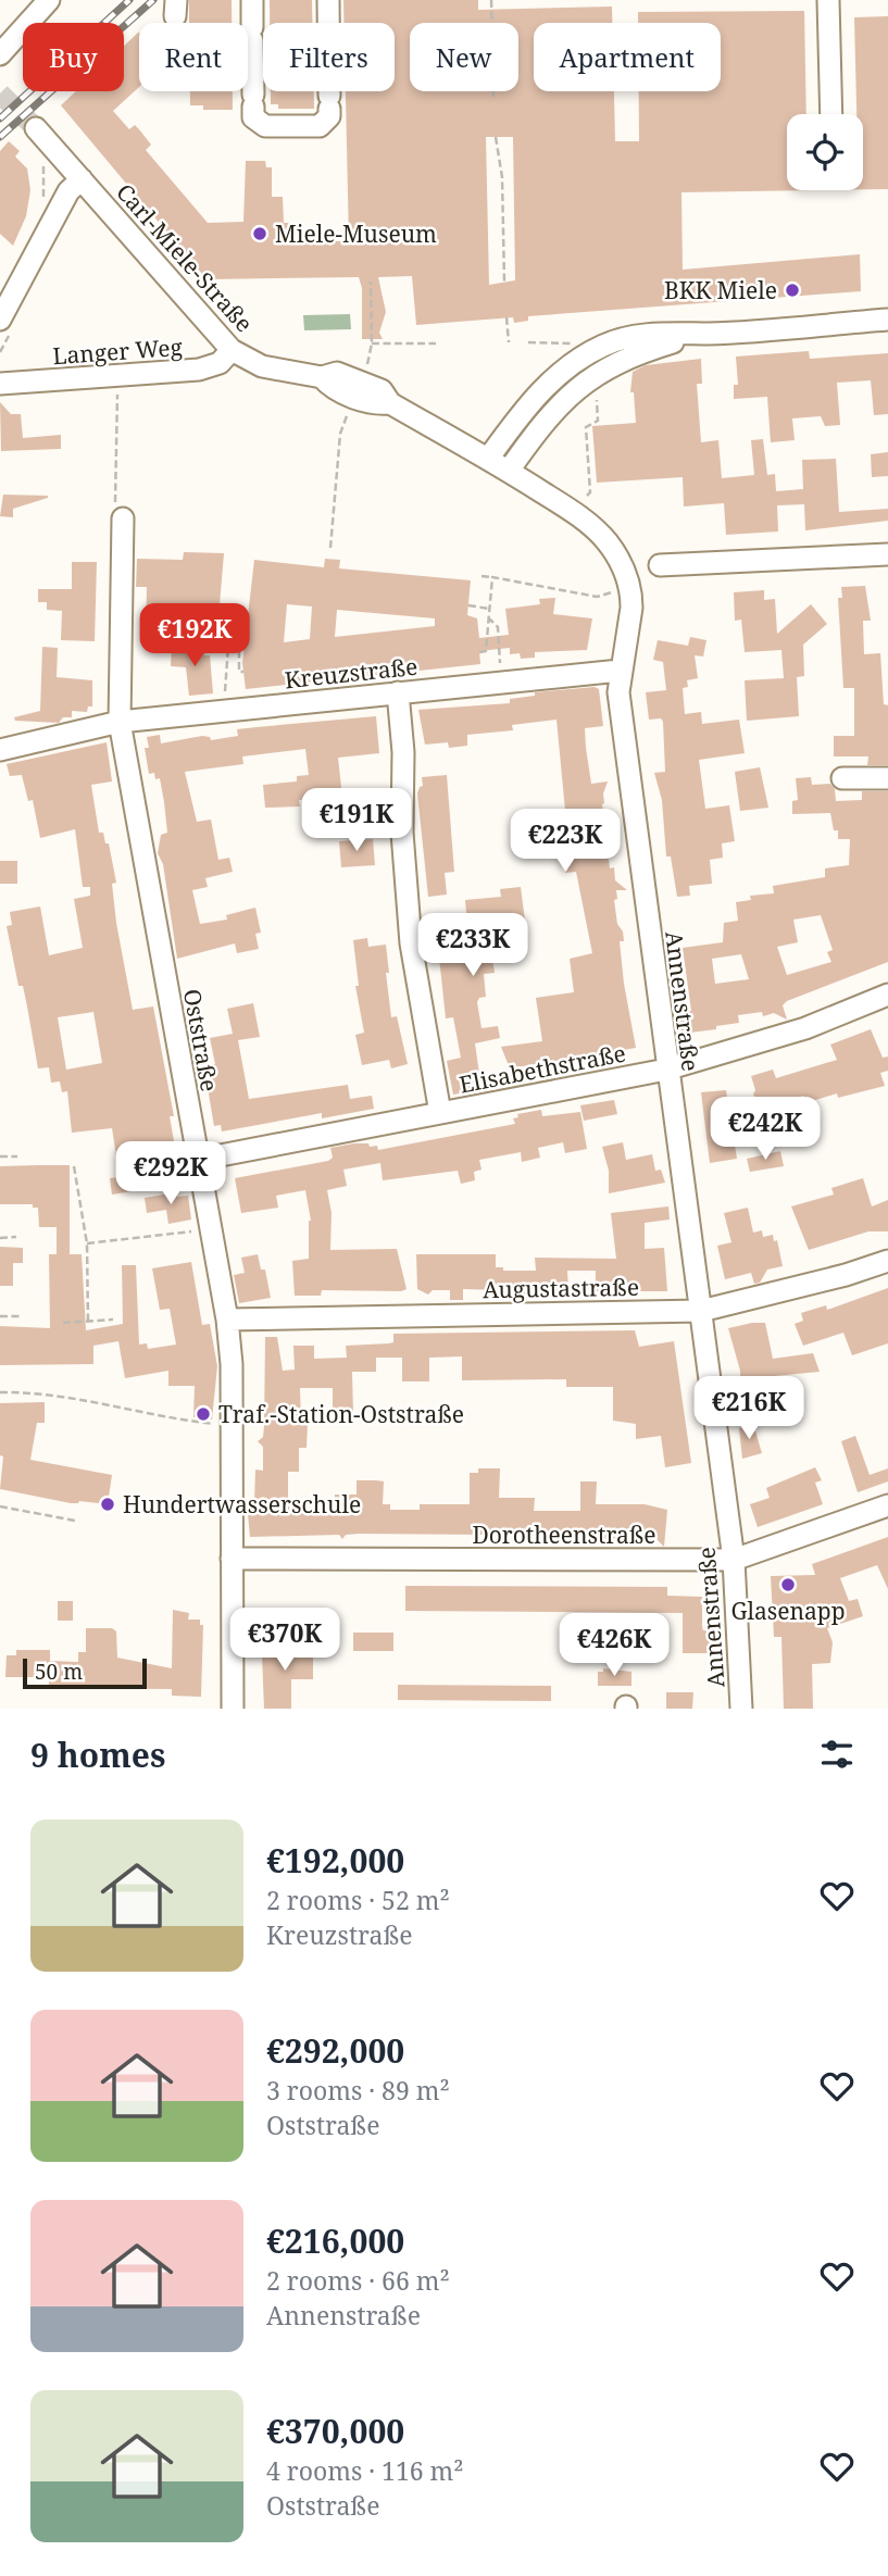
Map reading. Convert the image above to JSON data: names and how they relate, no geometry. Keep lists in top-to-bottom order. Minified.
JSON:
{"streets":{"street":["Carl-Miele-Straße","Langer Weg","Kreuzstraße","Annenstraße","Oststraße","Elisabethstraße","Augustastraße","Dorotheenstraße"]},"crossings":[["Carl-Miele-Straße","Langer Weg"],["Carl-Miele-Straße","Annenstraße"],["Kreuzstraße","Annenstraße"],["Kreuzstraße","Oststraße"],["Annenstraße","Elisabethstraße"],["Annenstraße","Augustastraße"],["Annenstraße","Dorotheenstraße"],["Oststraße","Elisabethstraße"],["Oststraße","Augustastraße"],["Oststraße","Dorotheenstraße"]],"places":["Miele-Museum","BKK Miele","Traf.-Station-Oststraße","Hundertwasserschule","Glasenapp"],"scale_bar":"50 m","page":{"chip":["Buy","Rent","Filters","New","Apartment"],"price":["€192K","€191K","€223K","€233K","€242K","€292K","€216K","€370K","€426K"],"scale":"50 m","heading":"9 homes","list":[{"name":"€192,000","note":"2 rooms · 52 m² · Kreuzstraße"},{"name":"€292,000","note":"3 rooms · 89 m² · Oststraße"},{"name":"€216,000","note":"2 rooms · 66 m² · Annenstraße"},{"name":"€370,000","note":"4 rooms · 116 m² · Oststraße"}]}}
